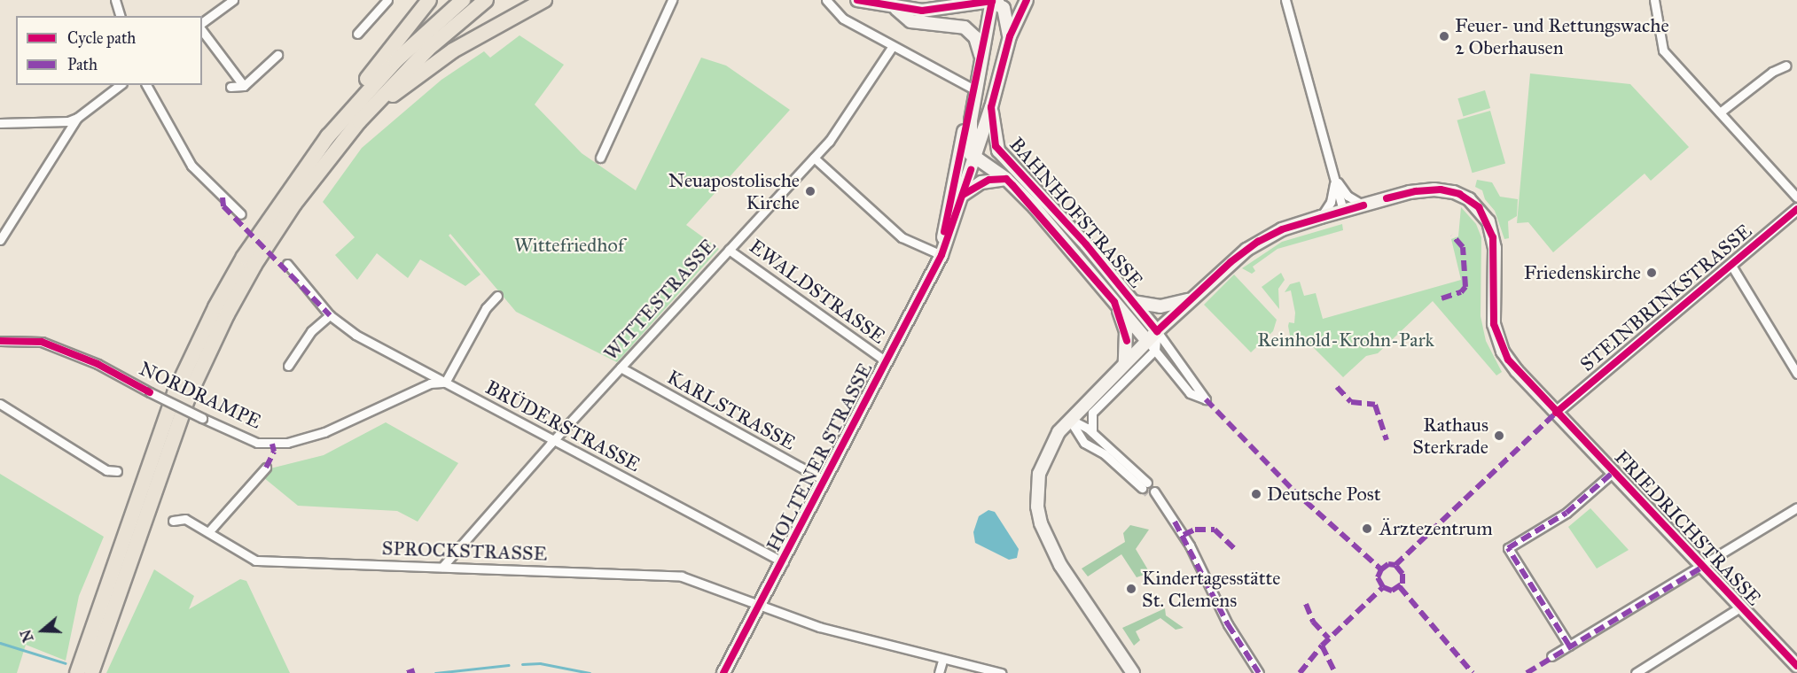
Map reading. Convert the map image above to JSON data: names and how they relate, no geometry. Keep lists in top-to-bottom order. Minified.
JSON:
{"streets":{"main road":["BAHNHOFSTRASSE","HOLTENER STRASSE","FRIEDRICHSTRASSE"],"street":["EWALDSTRASSE","STEINBRINKSTRASSE","WITTESTRASSE","NORDRAMPE","KARLSTRASSE","BRÜDERSTRASSE","SPROCKSTRASSE"]},"crossings":[["BAHNHOFSTRASSE","HOLTENER STRASSE"],["BAHNHOFSTRASSE","FRIEDRICHSTRASSE"],["EWALDSTRASSE","WITTESTRASSE"],["EWALDSTRASSE","HOLTENER STRASSE"],["STEINBRINKSTRASSE","FRIEDRICHSTRASSE"],["WITTESTRASSE","KARLSTRASSE"],["WITTESTRASSE","BRÜDERSTRASSE"],["WITTESTRASSE","SPROCKSTRASSE"],["NORDRAMPE","BRÜDERSTRASSE"],["KARLSTRASSE","HOLTENER STRASSE"],["BRÜDERSTRASSE","HOLTENER STRASSE"],["HOLTENER STRASSE","SPROCKSTRASSE"]],"parks":["Wittefriedhof","Reinhold-Krohn-Park"],"places":["Feuer- und Rettungswache 2 Oberhausen","Neuapostolische Kirche","Friedenskirche","Rathaus Sterkrade","Deutsche Post","Ärztezentrum","Kindertagesstätte St. Clemens"],"legend":["Cycle path","Path"],"north":"left"}
